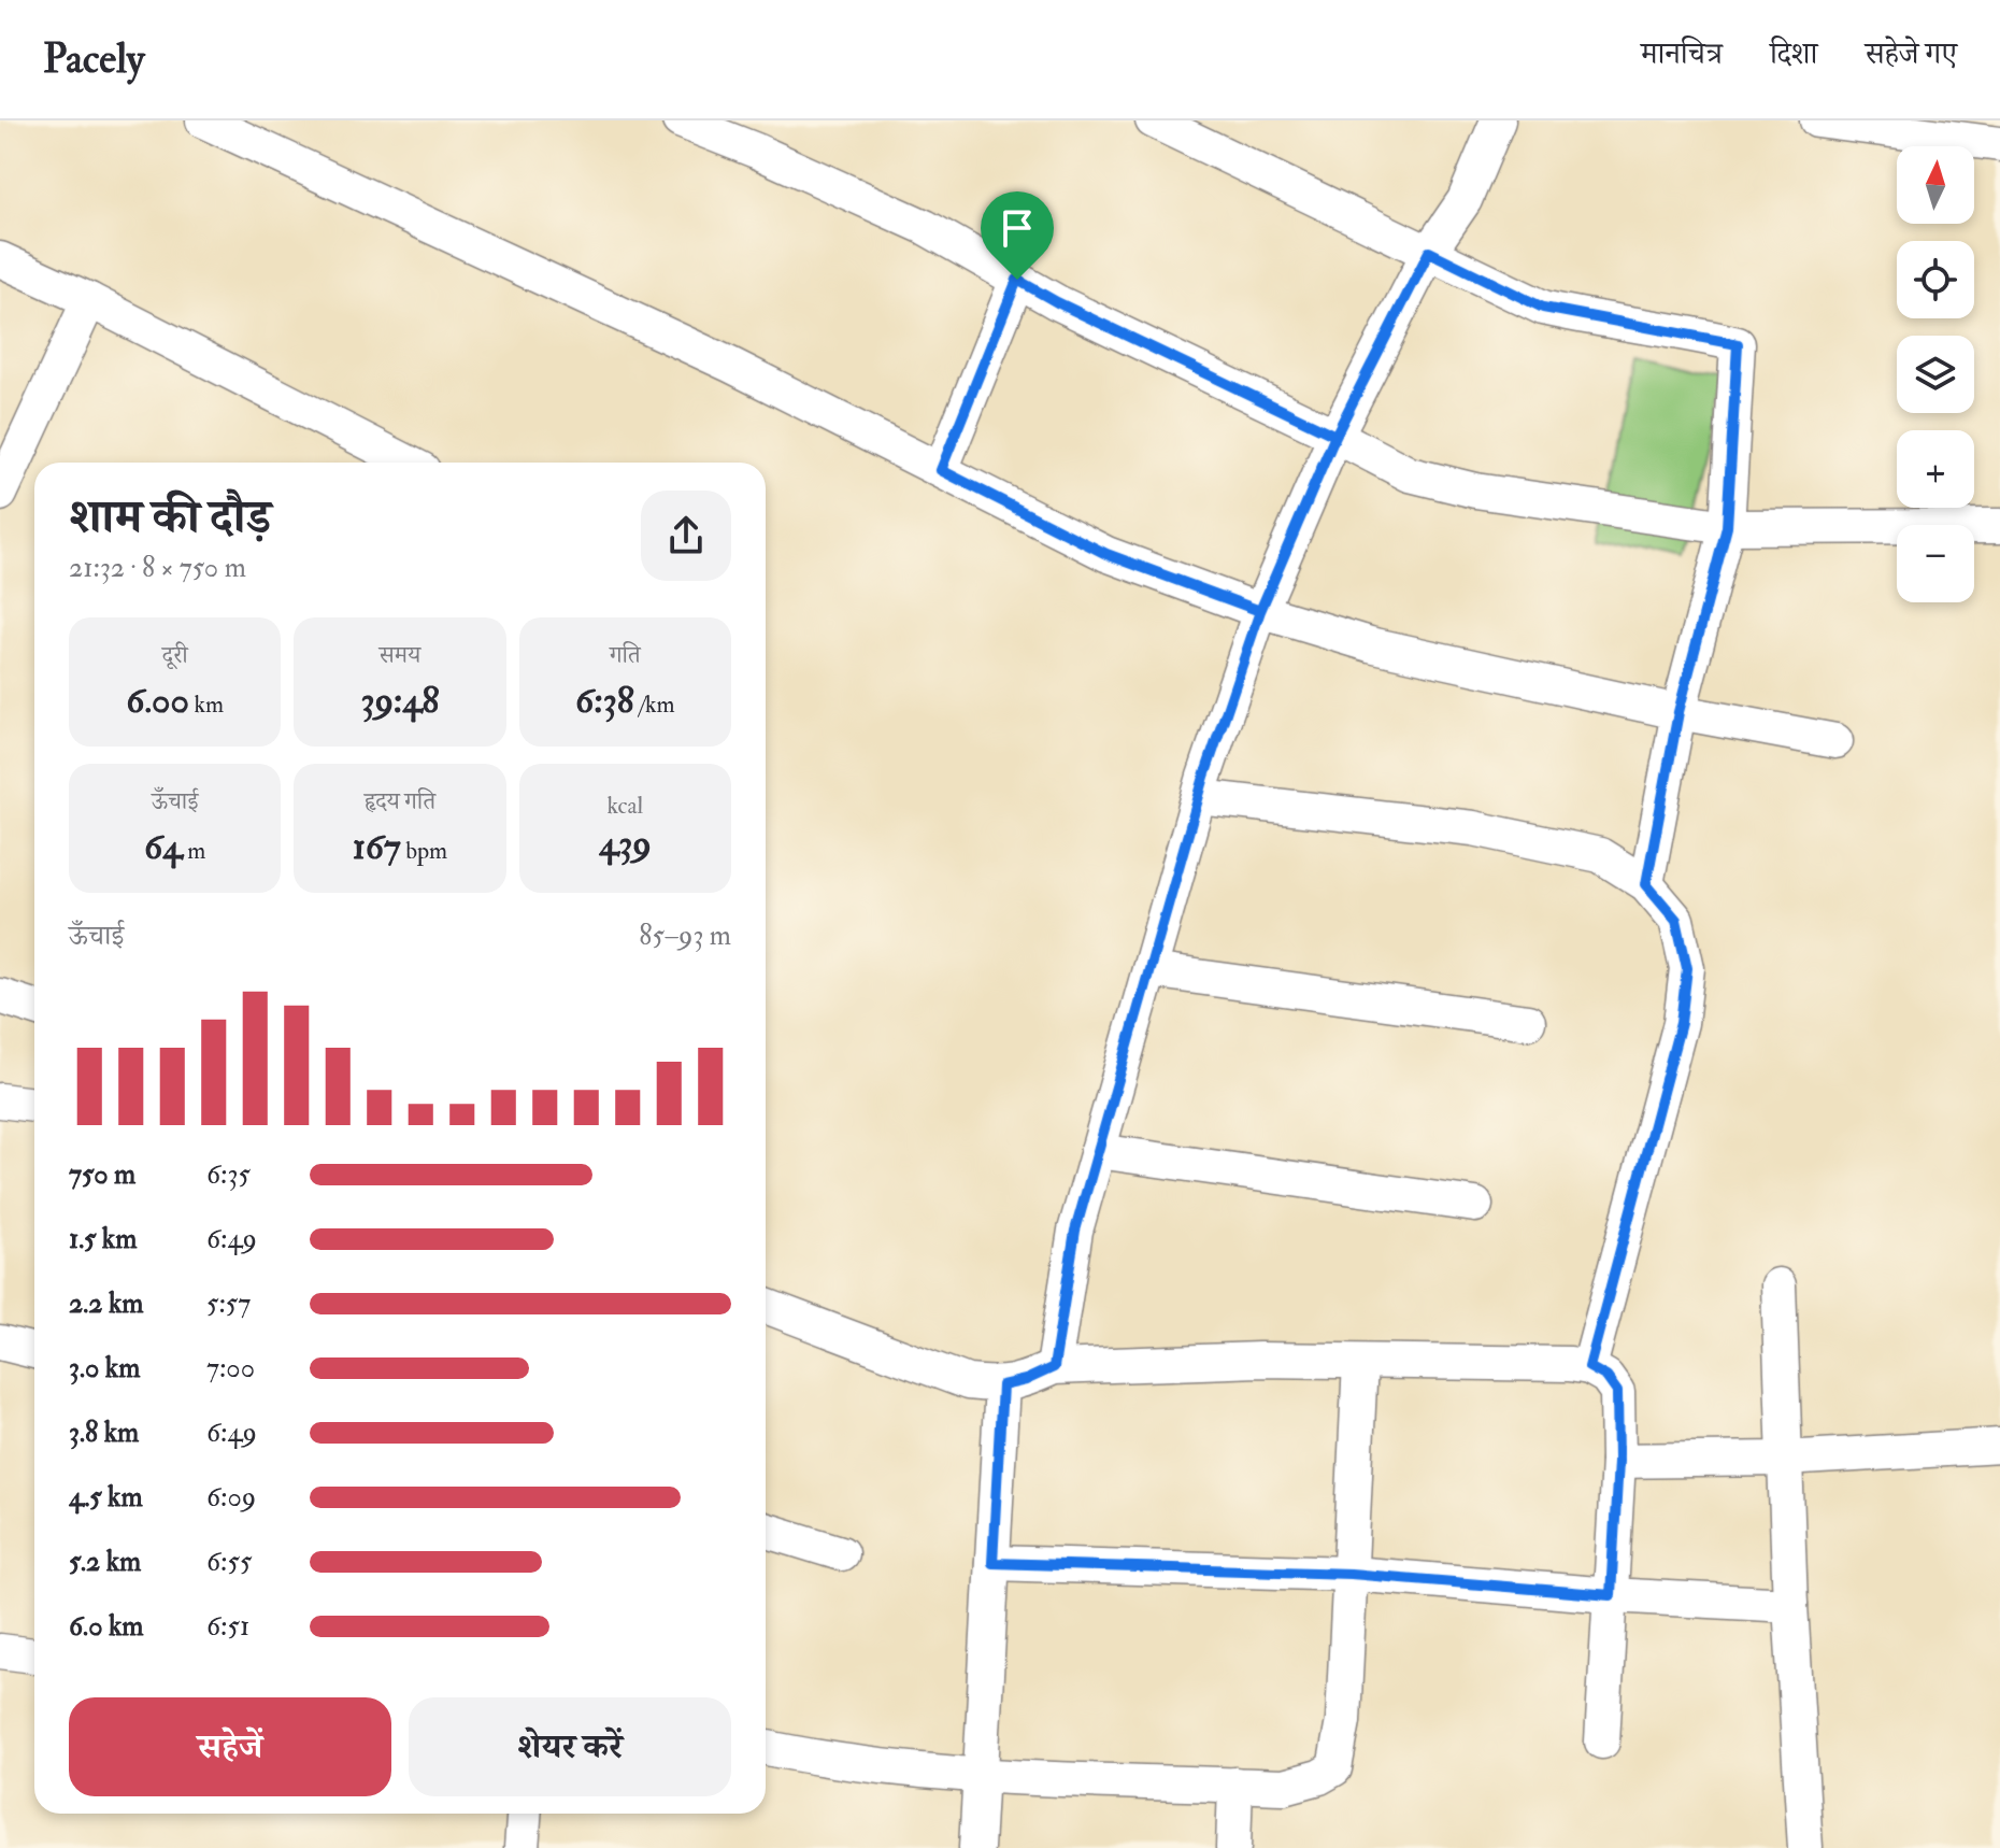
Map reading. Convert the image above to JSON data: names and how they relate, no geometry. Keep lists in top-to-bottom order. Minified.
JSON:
{"north":"top","page":{"header":"Pacely","nav":["मानचित्र","दिशा","सहेजे गए"],"map_buttons":["+","−"],"heading":["शाम की दौड़","21:32 · 8 × 750 m"],"stats":[["दूरी","6.00 km"],["समय","39:48"],["गति","6:38 /km"],["ऊँचाई","64 m"],["हृदय गति","167 bpm"],["kcal","439"]],"chart":["ऊँचाई","85–93 m"],"list":[{"name":"750 m","note":"6:35"},{"name":"1.5 km","note":"6:49"},{"name":"2.2 km","note":"5:57"},{"name":"3.0 km","note":"7:00"},{"name":"3.8 km","note":"6:49"},{"name":"4.5 km","note":"6:09"},{"name":"5.2 km","note":"6:55"},{"name":"6.0 km","note":"6:51"}],"buttons":["सहेजें","शेयर करें"]}}
